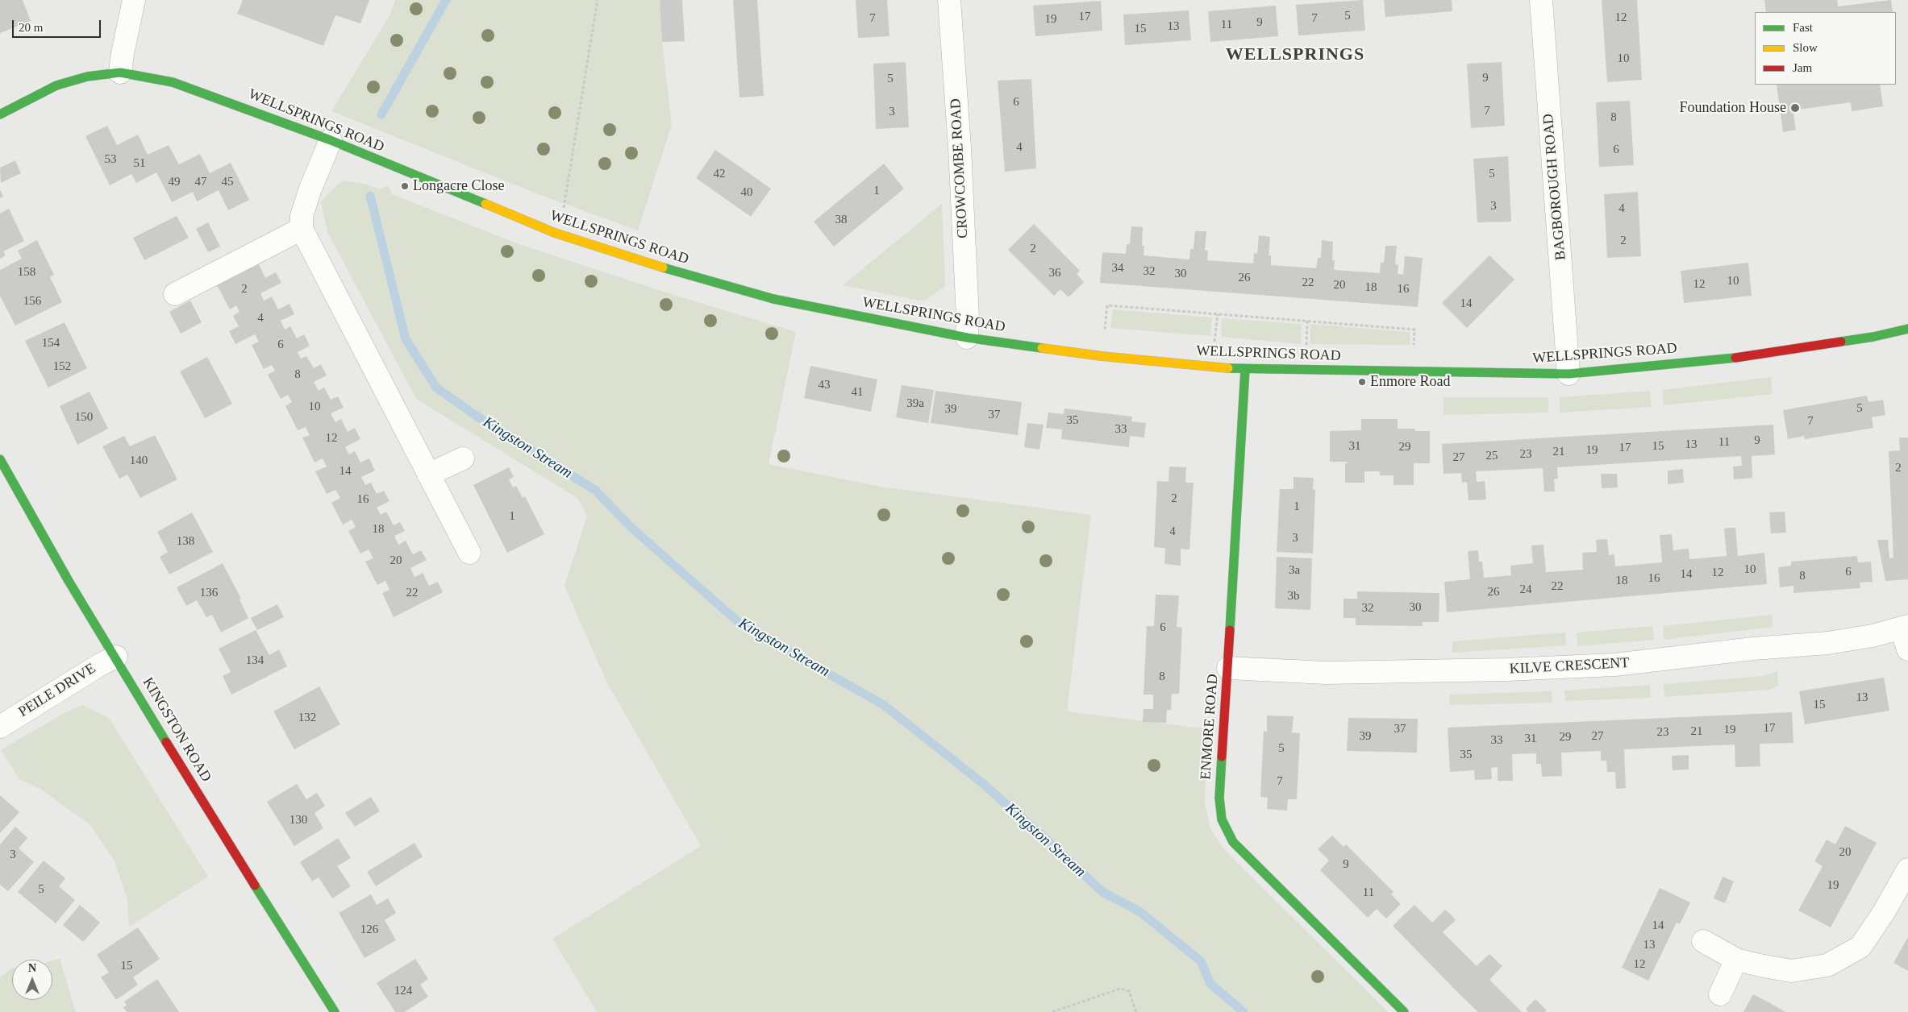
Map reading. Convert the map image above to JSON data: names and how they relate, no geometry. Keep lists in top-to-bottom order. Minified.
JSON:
{"streets":{"street":["WELLSPRINGS ROAD","CROWCOMBE ROAD","BAGBOROUGH ROAD","KILVE CRESCENT","PEILE DRIVE","ENMORE ROAD","KINGSTON ROAD"]},"crossings":[["WELLSPRINGS ROAD","CROWCOMBE ROAD"],["WELLSPRINGS ROAD","BAGBOROUGH ROAD"],["WELLSPRINGS ROAD","ENMORE ROAD"],["KILVE CRESCENT","ENMORE ROAD"],["PEILE DRIVE","KINGSTON ROAD"]],"districts":["WELLSPRINGS"],"water":["Kingston Stream"],"places":["Foundation House","Longacre Close","Enmore Road"],"house_numbers":["5","17","12","7","7","19","9","11","13","15","10","9","5","6","7","3","8","4","6","53","51","42","5","49","47","45","1","40","3","4","38","2","2","34","32","158","36","30","26","10","22","12","20","18","2","16","156","14","4","154","6","152","8","43","41","39a","10","5","39","37","150","35","7","33","12","9","11","13","31","15","29","17","19","21","23","25","27","140","2","14","2","16","1","1","18","4","3","138","20","10","3a","6","12","14","8","16","18","22","24","26","136","22","3b","30","32","6","134","8","13","15","132","17","37","19","21","23","39","27","29","31","33","5","35","7","130","20","3","9","19","5","11","14","126","13","12","15","124"],"legend":["Fast","Slow","Jam"],"scale_bar":"20 m","north":"top"}
